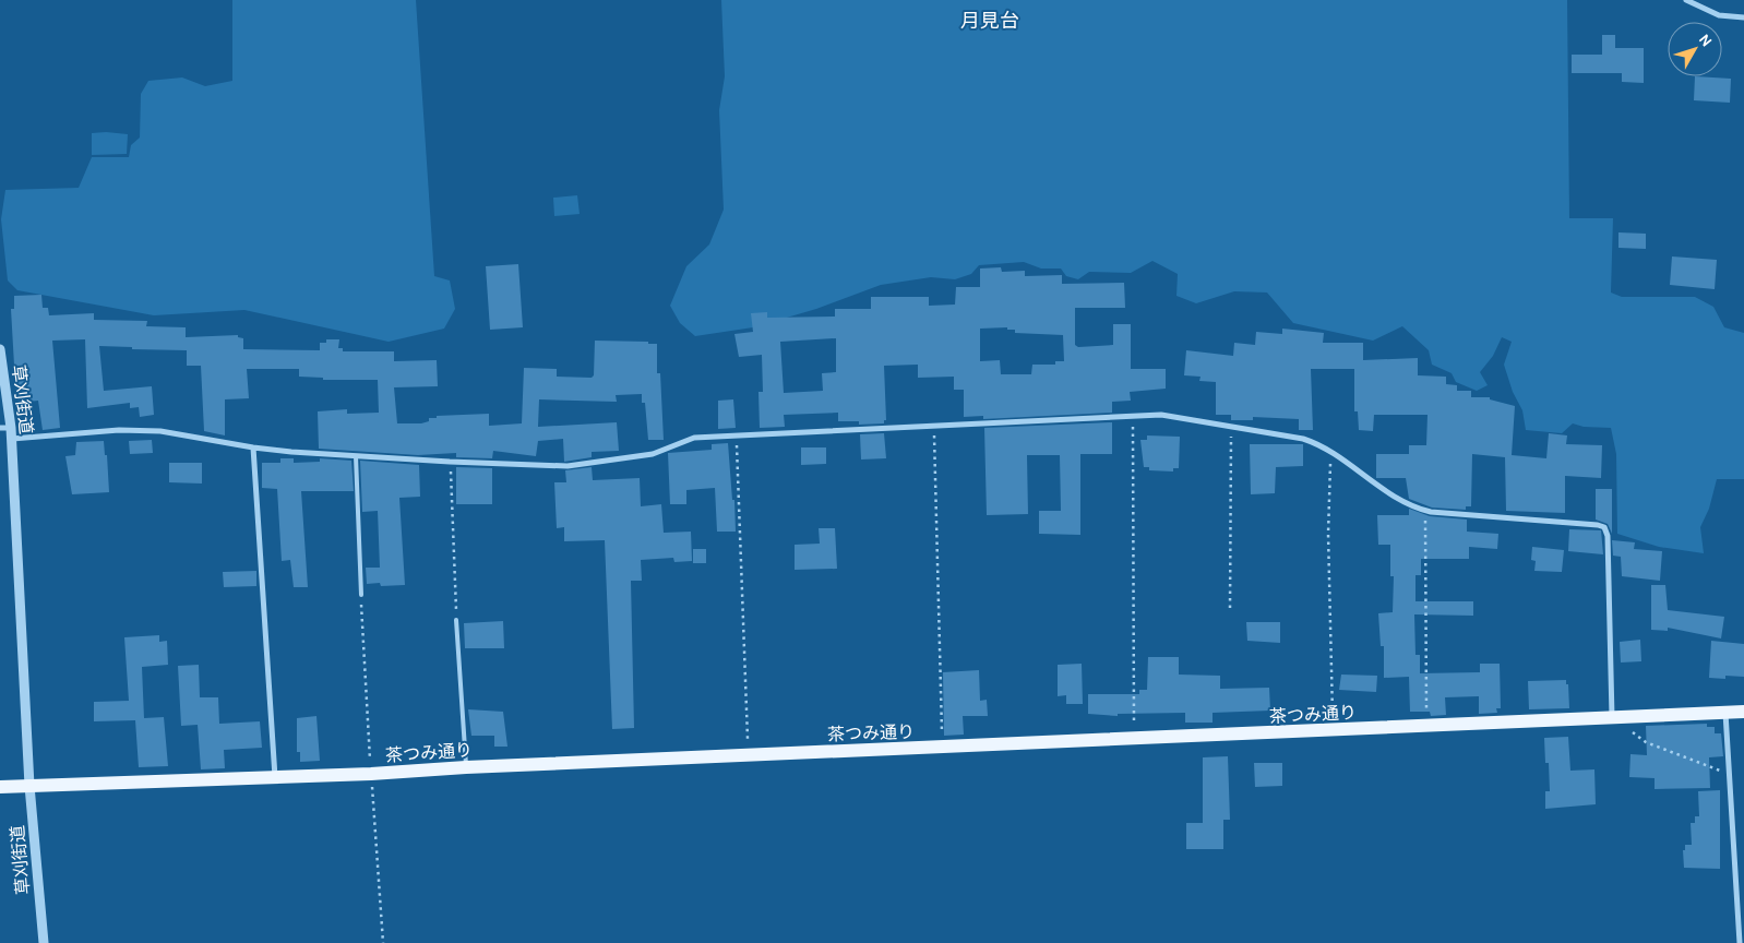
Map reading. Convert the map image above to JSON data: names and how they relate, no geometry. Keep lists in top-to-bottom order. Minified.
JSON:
{"streets":{"main road":["茶つみ通り"],"street":["草刈街道"]},"crossings":[["草刈街道","茶つみ通り"]],"districts":["月見台"],"north":"top right"}
